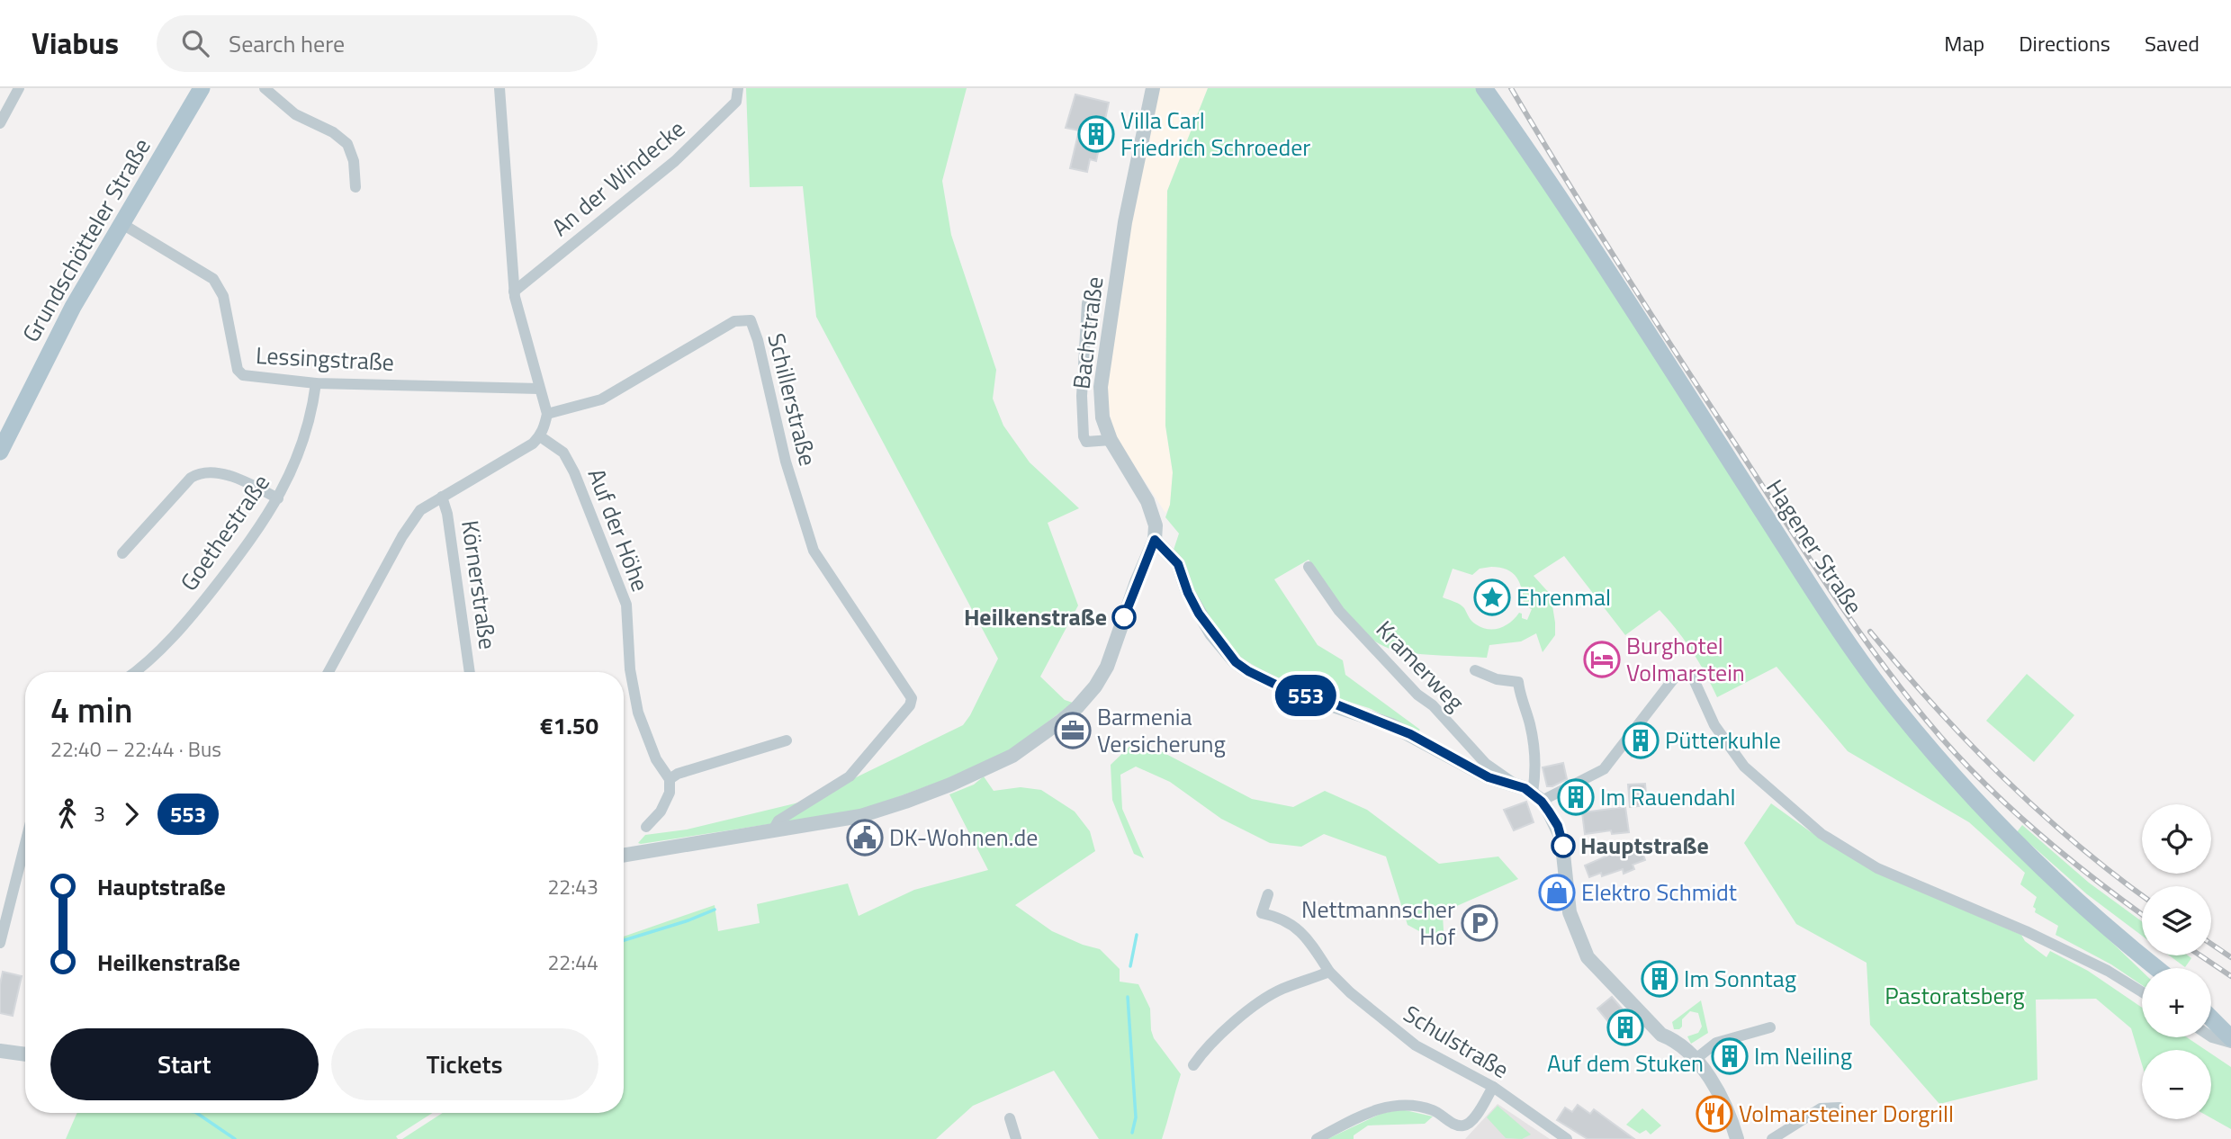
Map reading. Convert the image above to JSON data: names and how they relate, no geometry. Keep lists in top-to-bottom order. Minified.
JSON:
{"streets":{"main road":["Grundschötteler Straße","Hagener Straße"],"street":["An der Windecke","Bachstraße","Lessingstraße","Schillerstraße","Auf der Höhe","Goethestraße","Körnerstraße","Kramerweg","Schulstraße"]},"crossings":[["Grundschötteler Straße","Lessingstraße"],["Lessingstraße","Goethestraße"]],"parks":["Pastoratsberg"],"places":{"building":["Villa Carl Friedrich Schroeder","Pütterkuhle","Im Rauendahl","Im Sonntag","Auf dem Stuken","Im Neiling"],"place":["Ehrenmal"],"other":["Heilkenstraße","Hauptstraße"],"hotel":["Burghotel Volmarstein"],"office":["Barmenia Versicherung"],"public building":["DK-Wohnen.de"],"shop":["Elektro Schmidt"],"parking":["Nettmannscher Hof"],"restaurant":["Volmarsteiner Dorgrill"]},"lines":["bus line 553"],"page":{"header":"Viabus","search":"Search here","nav":["Map","Directions","Saved"],"on_map":"553","heading":["4 min","22:40 – 22:44 · Bus","€1.50"],"legs":["3","553"],"map_buttons":["+","−"],"list":[{"name":"Hauptstraße","value":"22:43"},{"name":"Heilkenstraße","value":"22:44"}],"buttons":["Start","Tickets"]}}
